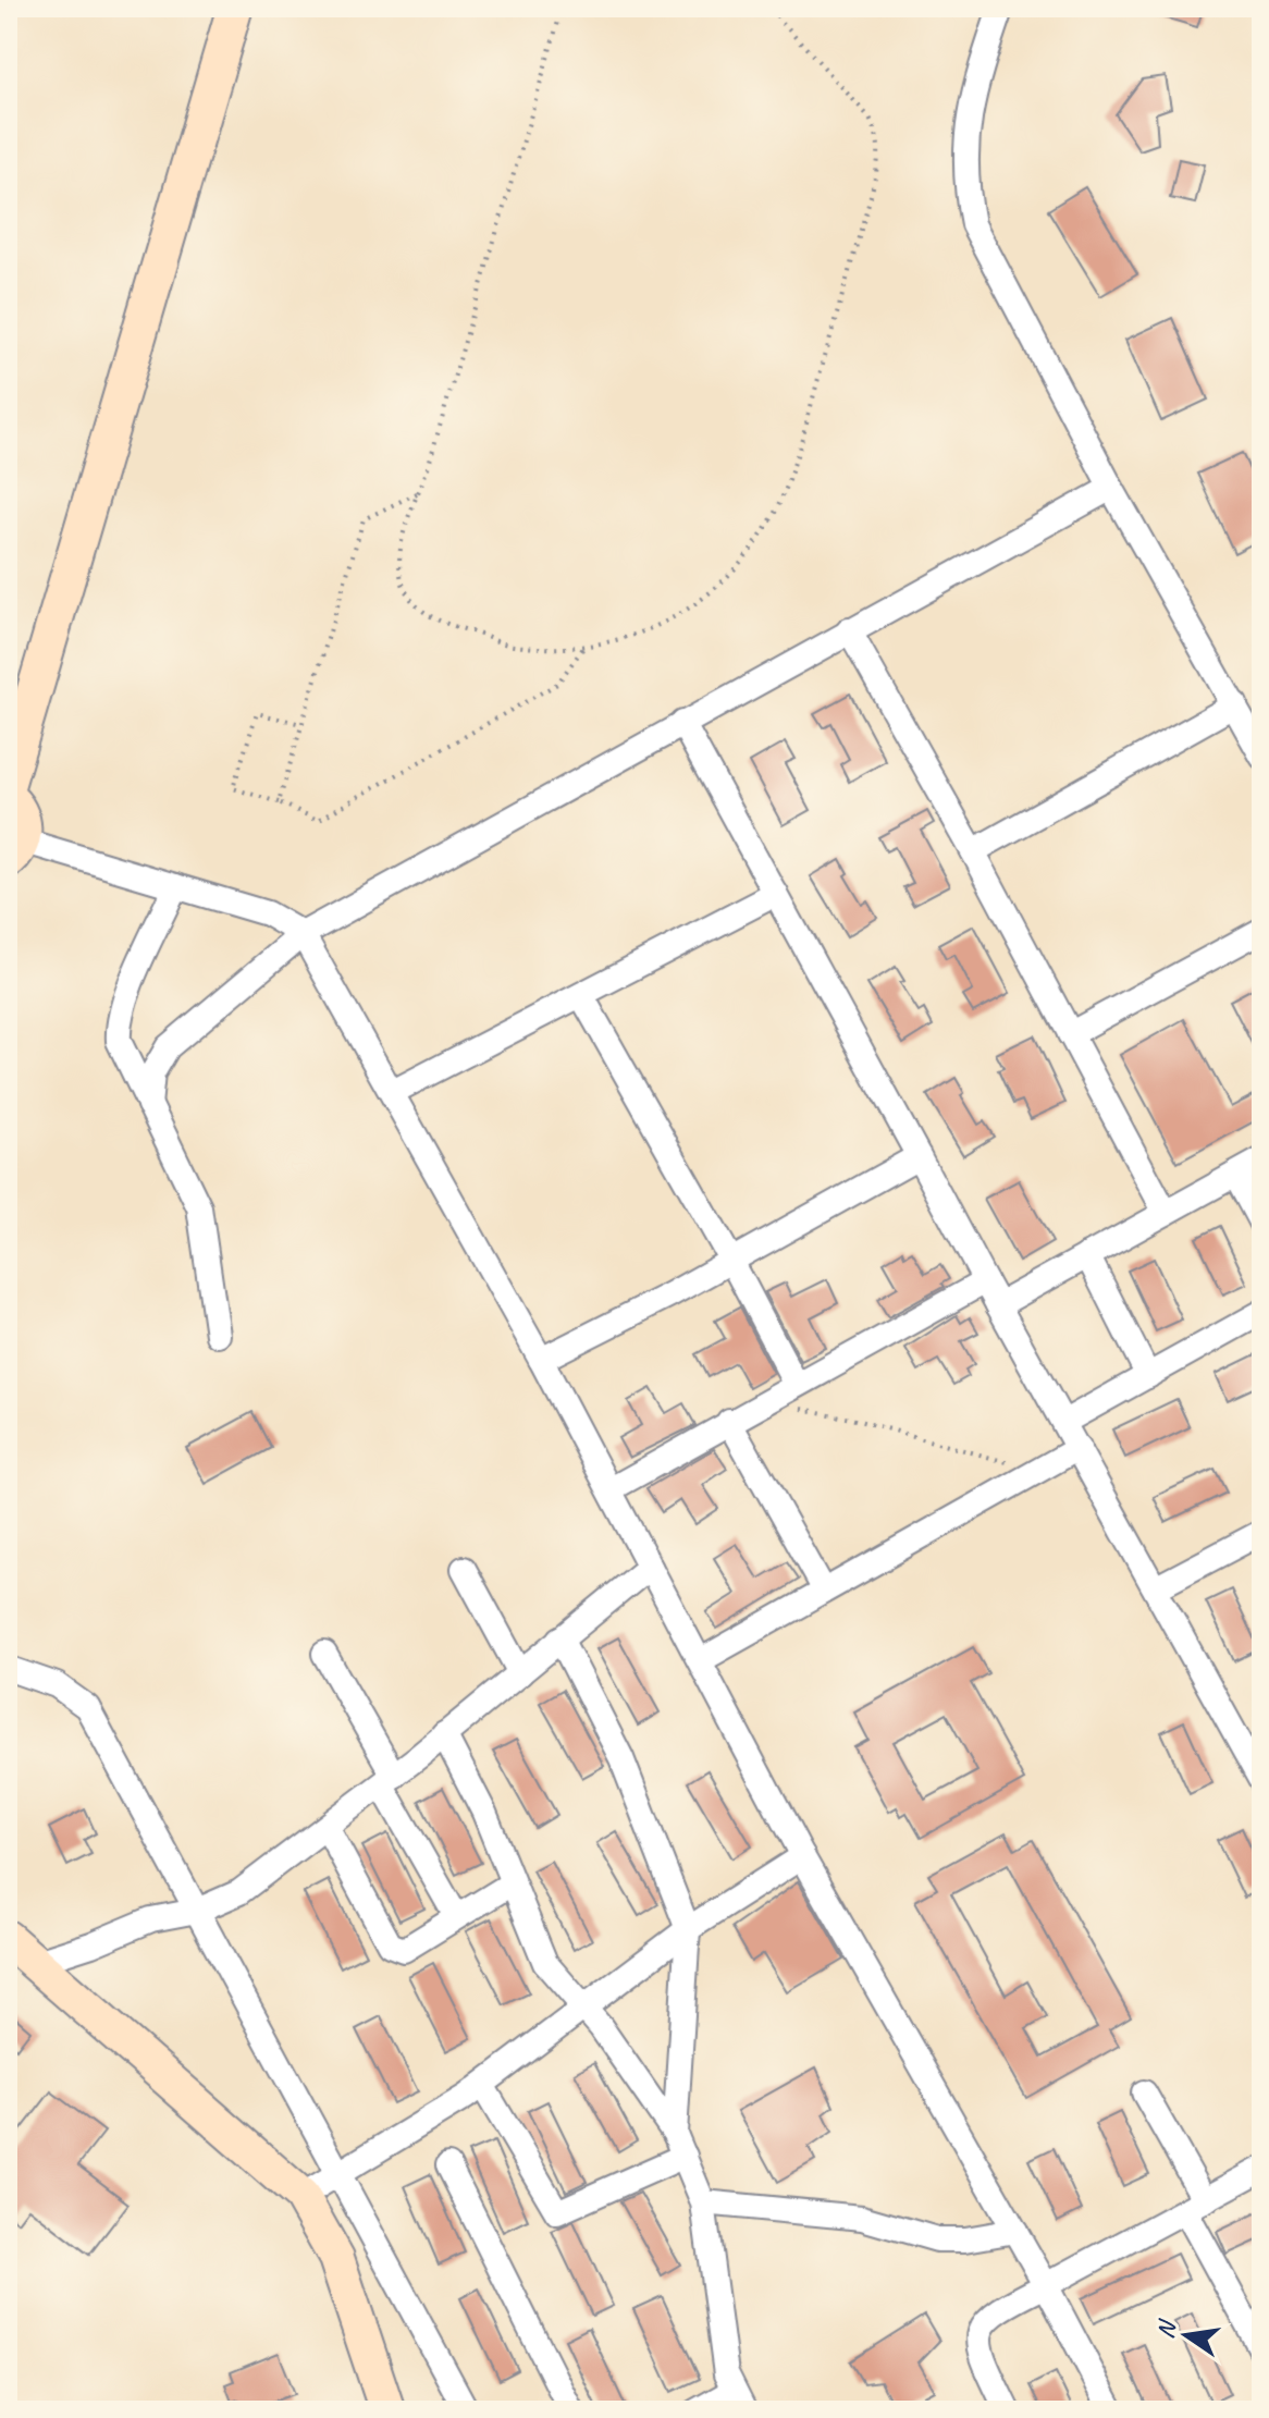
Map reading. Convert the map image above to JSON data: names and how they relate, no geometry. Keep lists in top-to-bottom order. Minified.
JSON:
{"north":"left"}
